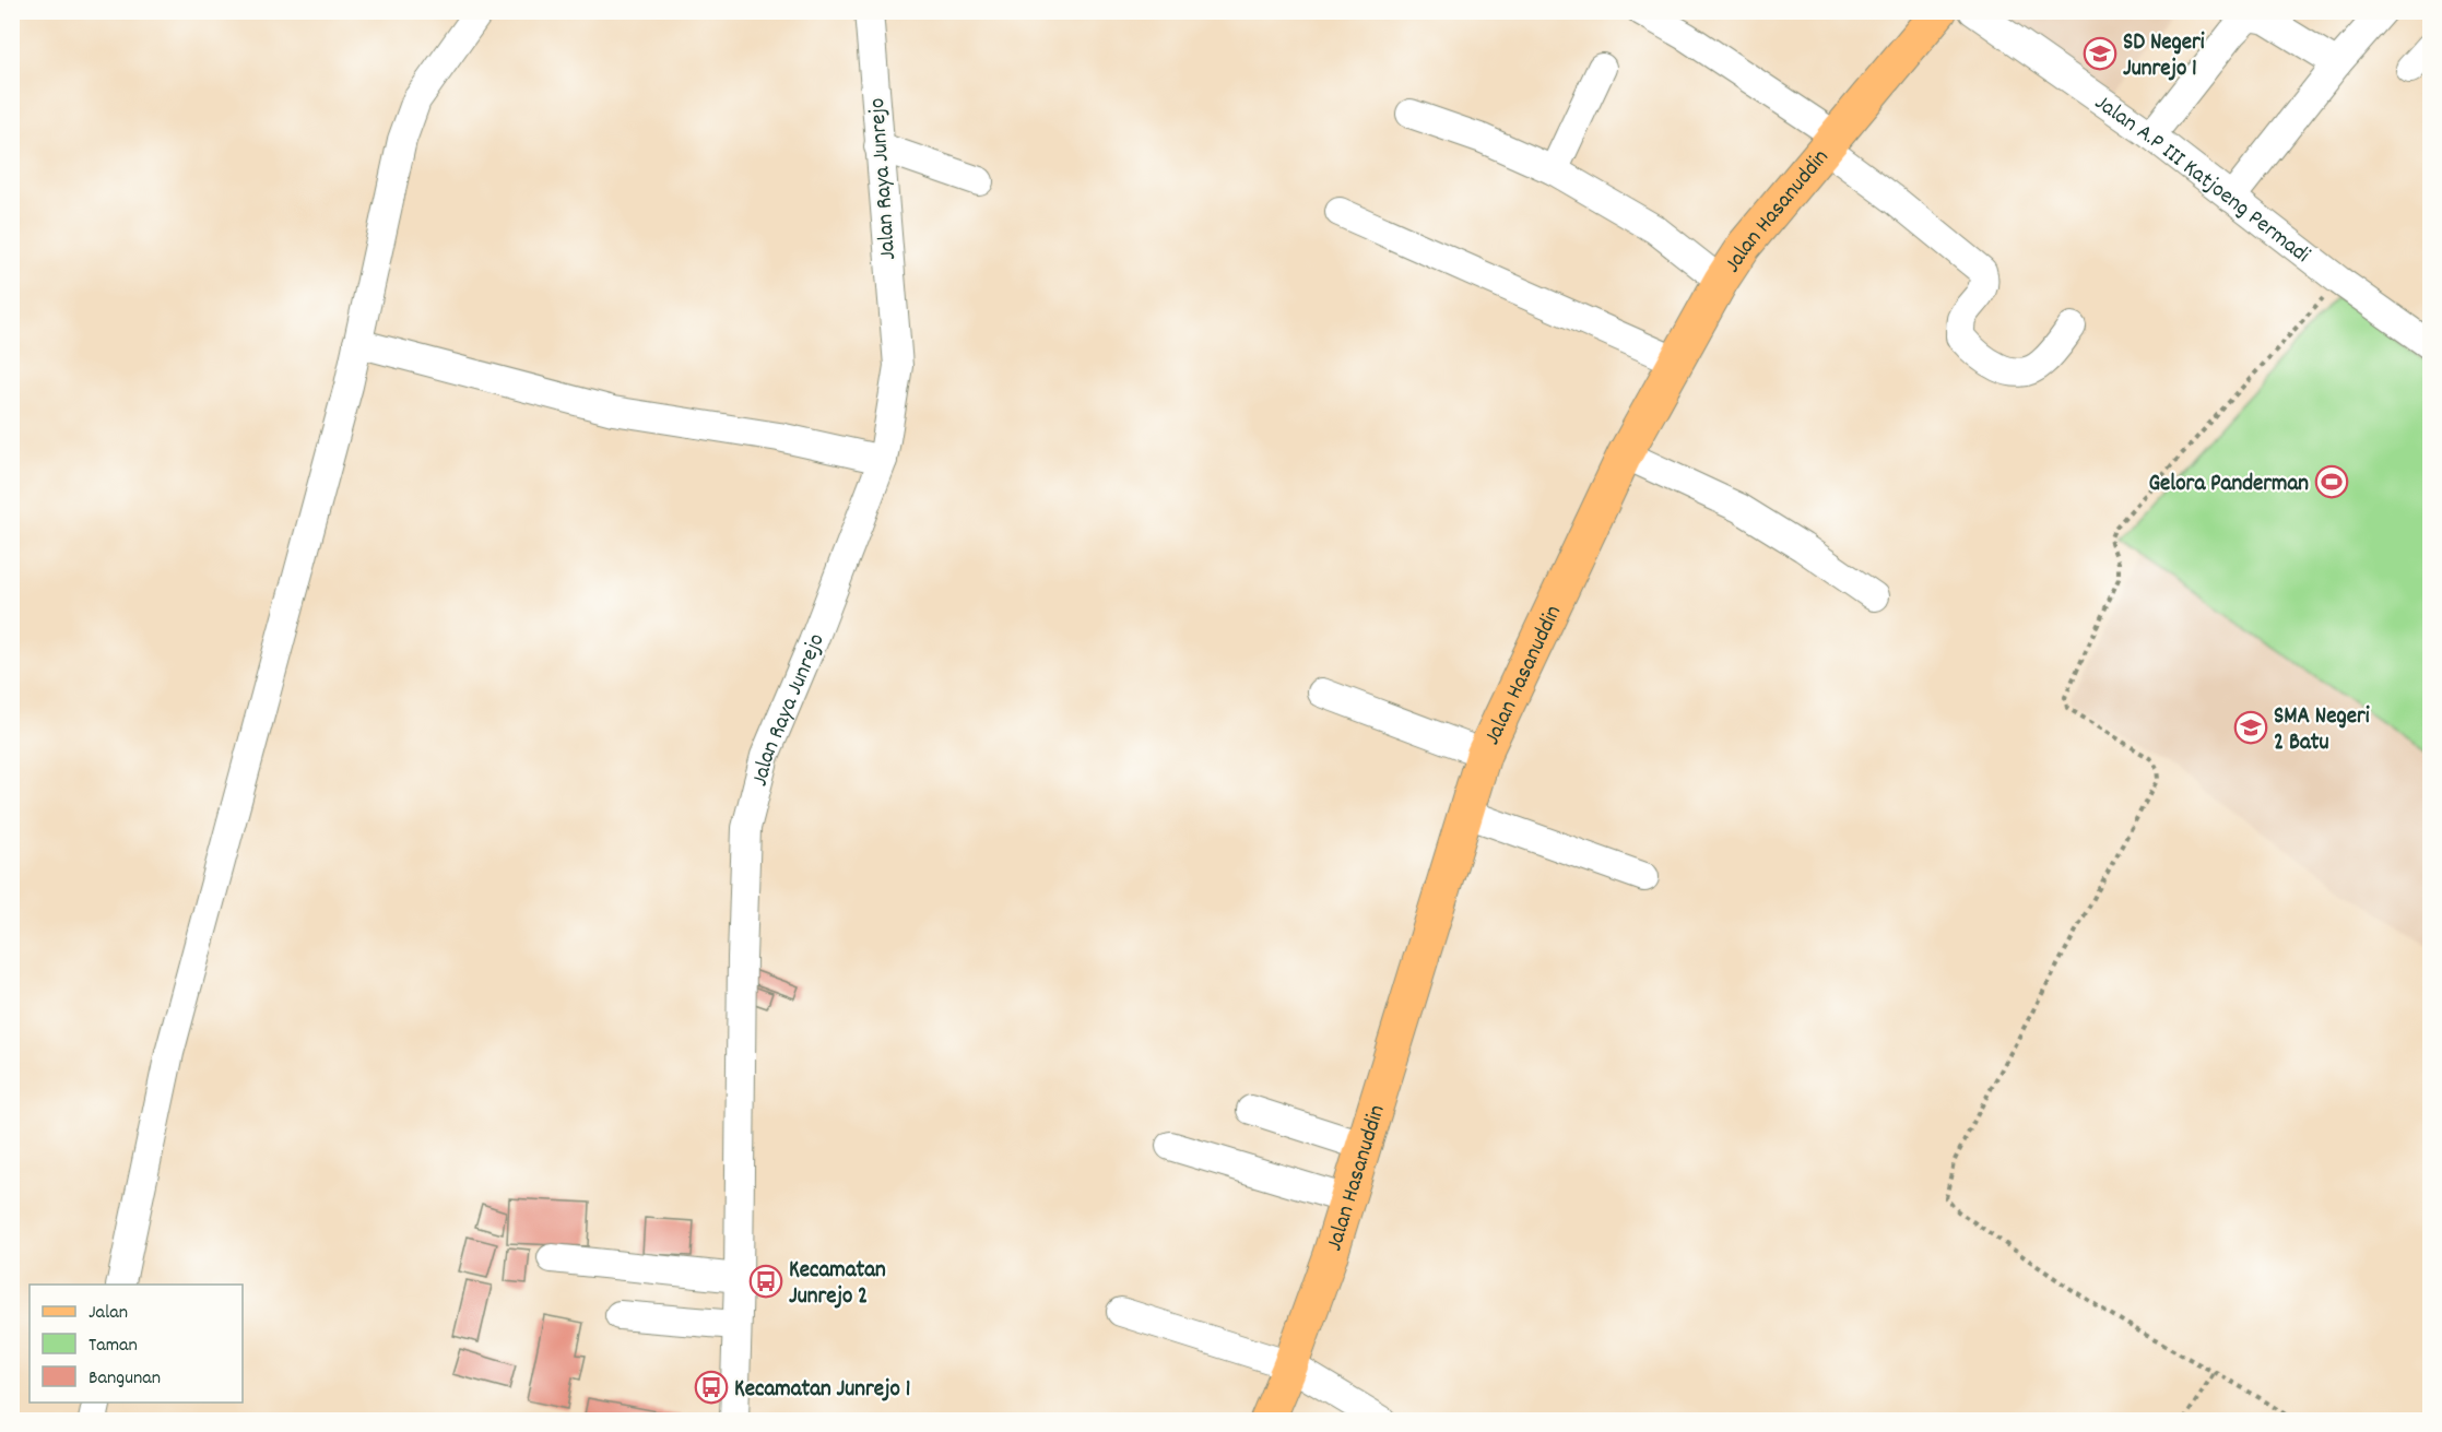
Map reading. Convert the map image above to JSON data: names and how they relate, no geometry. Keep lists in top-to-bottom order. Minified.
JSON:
{"streets":{"main road":["Jalan Hasanuddin"],"street":["Jalan A.P III Katjoeng Permadi","Jalan Raya Junrejo"]},"places":{"school or university":["SD Negeri Junrejo 1","SMA Negeri 2 Batu"],"sports":["Gelora Panderman"],"bus stop":["Kecamatan Junrejo 2","Kecamatan Junrejo 1"]},"legend":["Jalan","Taman","Bangunan"]}
